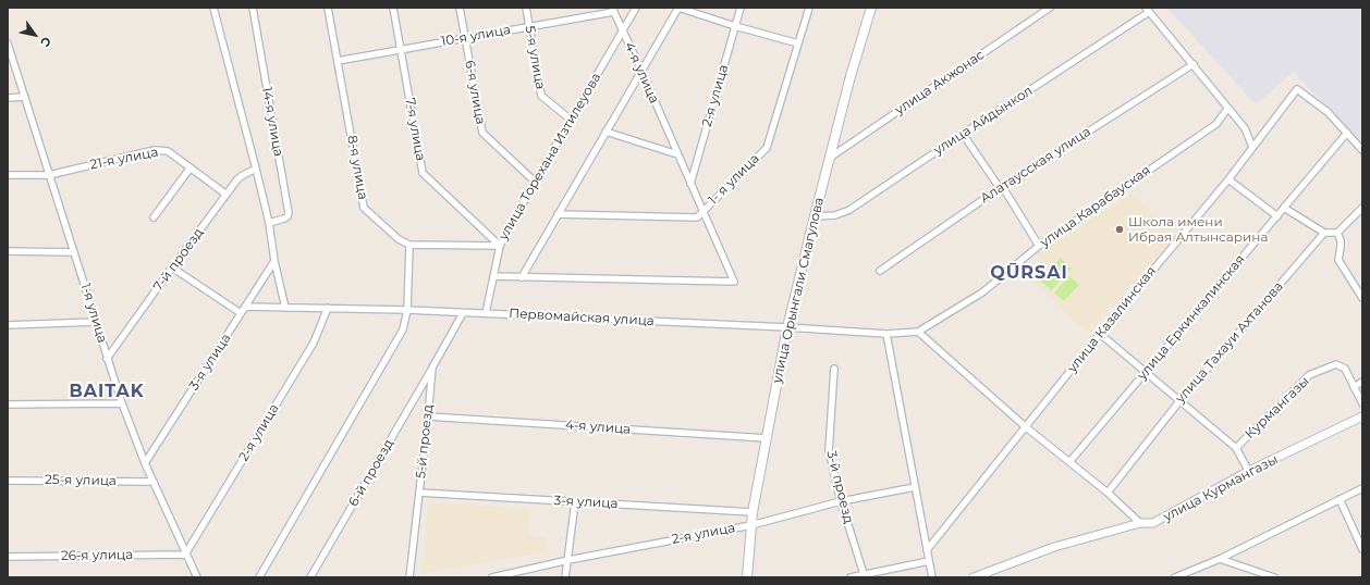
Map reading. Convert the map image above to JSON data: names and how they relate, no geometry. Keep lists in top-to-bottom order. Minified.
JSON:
{"streets":{"main road":["улица Орынгали Смагулова"],"street":["10-я улица","5-я улица","4-я улица","улица Акжонас","6-я улица","2-я улица","улица Айдынкол","14-я улица","7-я улица","улица Торехана Изтилеуова","21-я улица","Алатаусская улица","8-я улица","1- я улица","улица Карабауская","7-й проезд","1-я улица","Первомайская улица","улица Еркинкалинская","улица Казалинская","улица Тахауи Ахтанова","3-я улица","Курмангазы","5-й проезд","6-й проезд","25-я улица","3-й проезд","улица Курмангазы","26-я улица"]},"crossings":[["10-я улица","5-я улица"],["10-я улица","4-я улица"],["10-я улица","6-я улица"],["10-я улица","7-я улица"],["10-я улица","8-я улица"],["5-я улица","улица Торехана Изтилеуова"],["4-я улица","2-я улица"],["4-я улица","улица Торехана Изтилеуова"],["4-я улица","1- я улица"],["4-я улица","улица Орынгали Смагулова"],["4-я улица","5-й проезд"],["улица Акжонас","улица Орынгали Смагулова"],["6-я улица","улица Торехана Изтилеуова"],["2-я улица","улица Орынгали Смагулова"],["2-я улица","1-я улица"],["2-я улица","Первомайская улица"],["2-я улица","3-й проезд"],["2-я улица","26-я улица"],["улица Айдынкол","улица Орынгали Смагулова"],["7-я улица","улица Торехана Изтилеуова"],["улица Торехана Изтилеуова","Первомайская улица"],["21-я улица","7-й проезд"],["21-я улица","1-я улица"],["улица Карабауская","Первомайская улица"],["7-й проезд","1-я улица"],["улица Орынгали Смагулова","Первомайская улица"],["улица Орынгали Смагулова","3-я улица"],["1-я улица","3-я улица"],["1-я улица","25-я улица"],["1-я улица","26-я улица"],["Первомайская улица","3-я улица"],["Первомайская улица","5-й проезд"],["улица Еркинкалинская","улица Казалинская"],["3-я улица","5-й проезд"],["5-й проезд","6-й проезд"]],"districts":["QŪRSAI","BAITAK"],"places":["Школа имени Ибрая Алтынсарина"],"north":"bottom right"}
